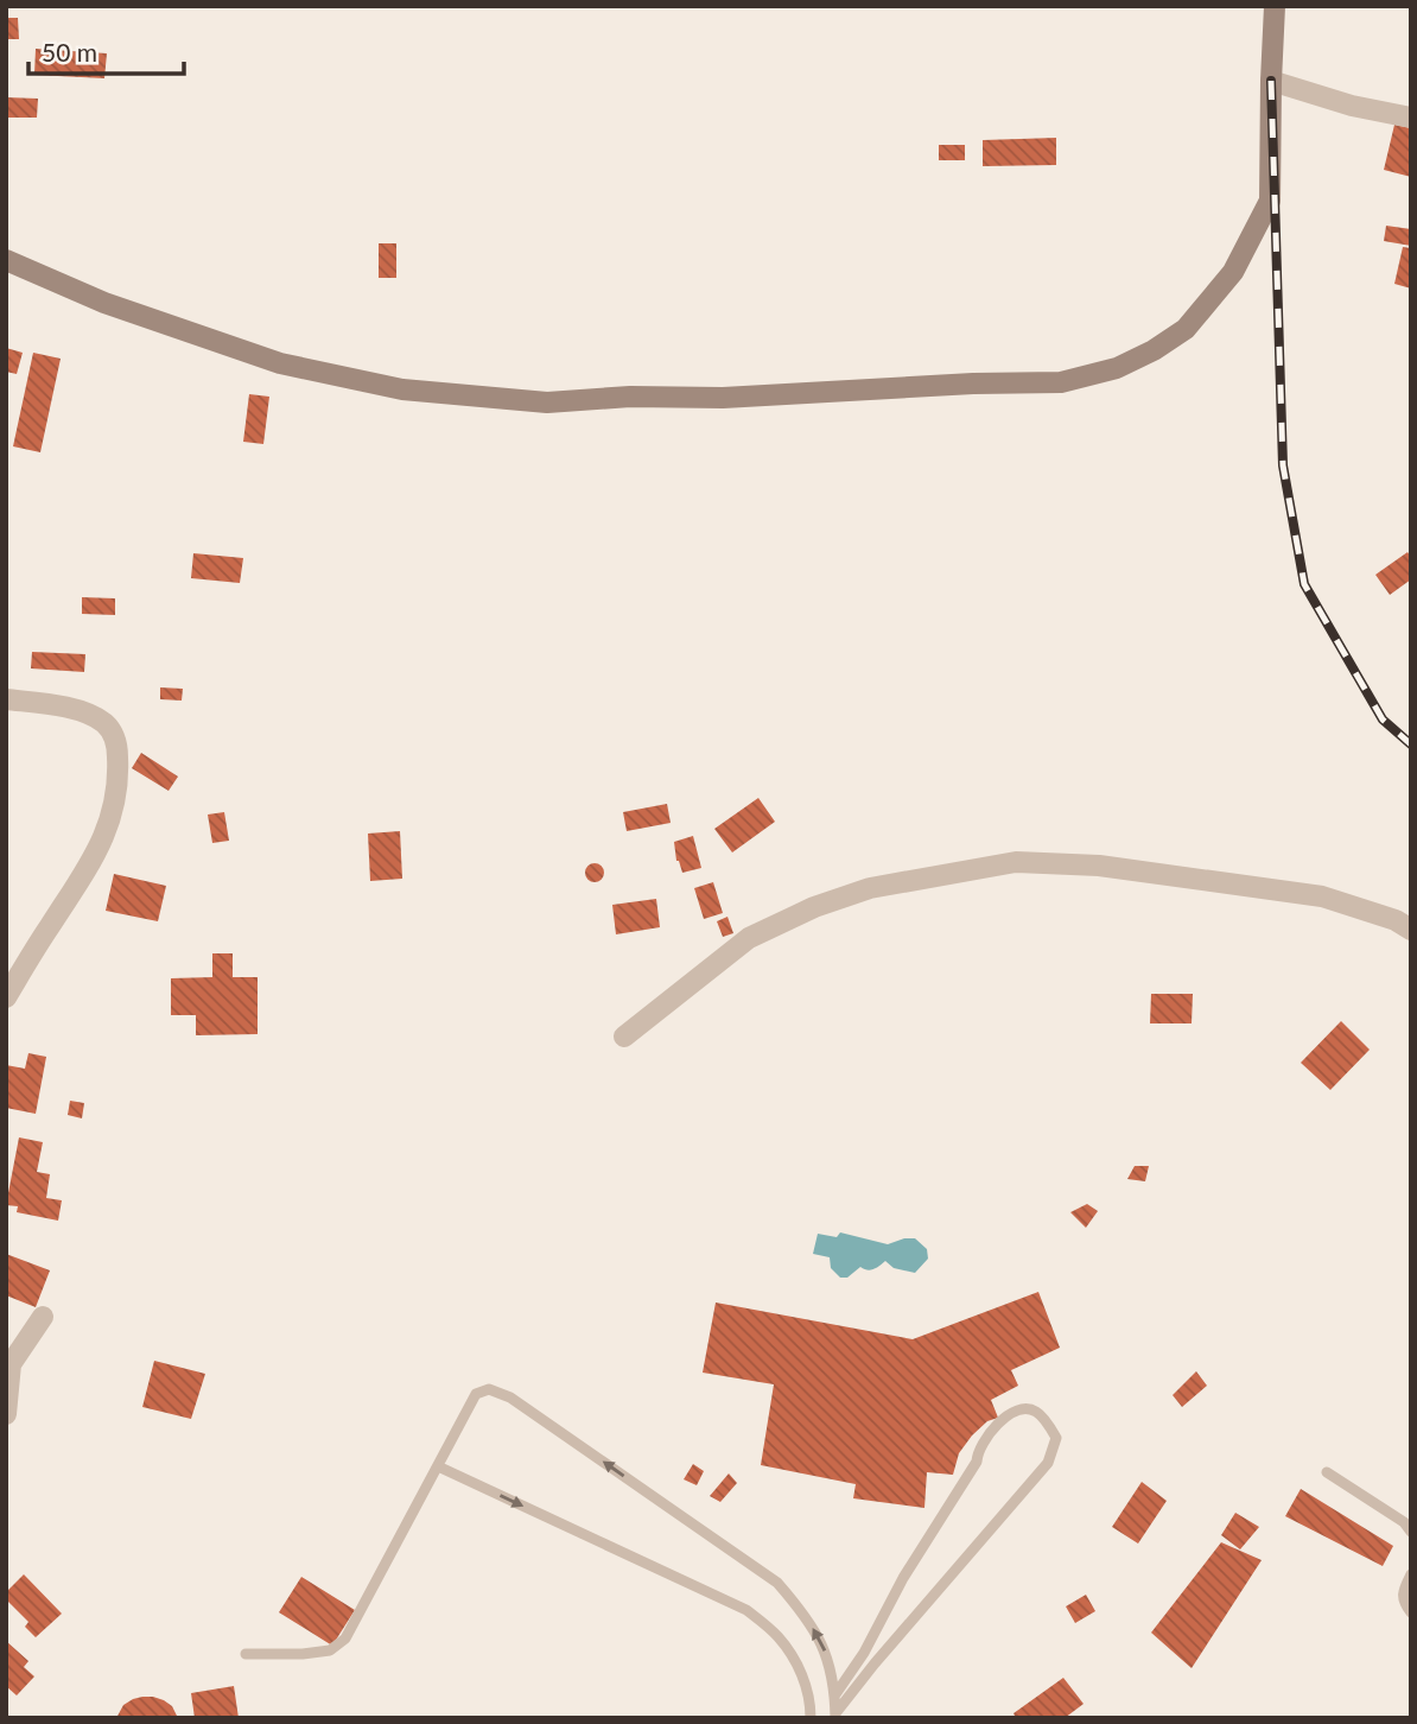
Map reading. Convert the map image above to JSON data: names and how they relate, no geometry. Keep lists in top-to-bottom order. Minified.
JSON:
{"scale_bar":"50 m"}
